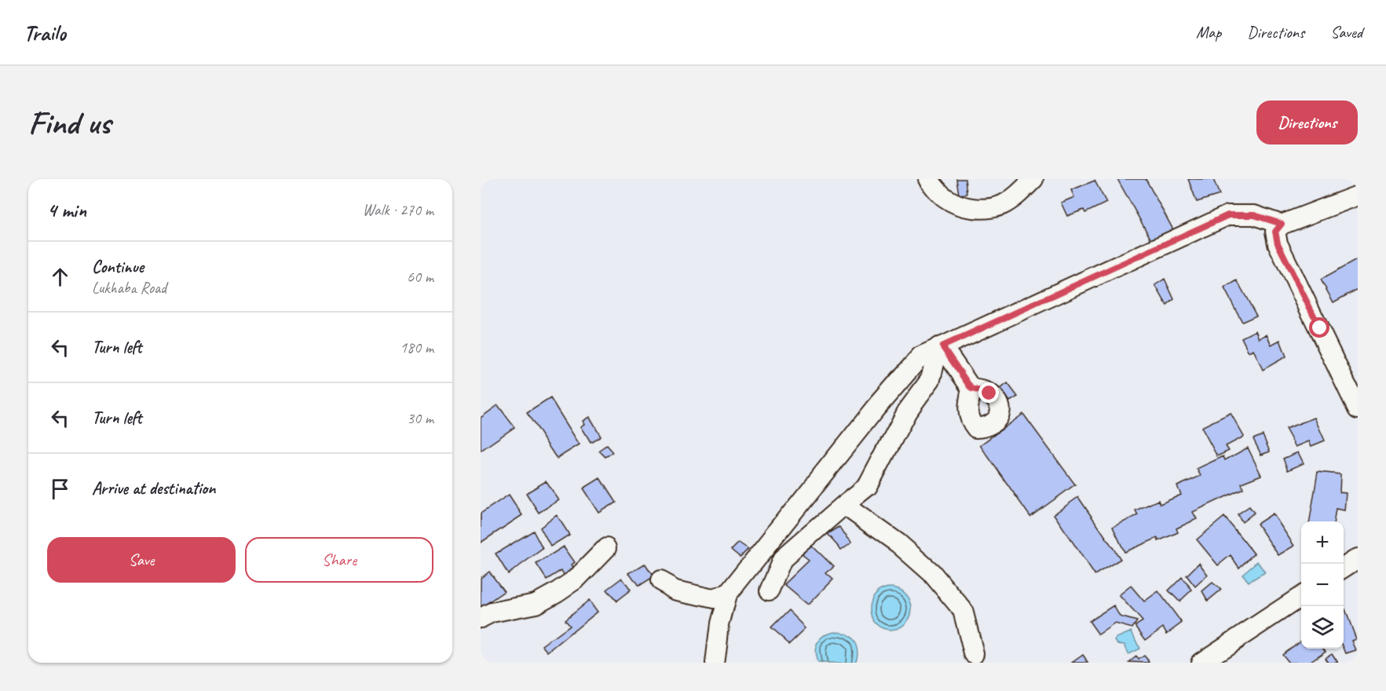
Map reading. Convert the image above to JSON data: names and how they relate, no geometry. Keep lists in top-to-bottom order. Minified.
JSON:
{"page":{"header":"Trailo","nav":["Map","Directions","Saved"],"buttons":["Directions",["Save","Share"]],"title":"Find us","heading":["4 min","Walk · 270 m"],"list":[["Continue","Lukhaba Road","60 m"],["Turn left","180 m"],["Turn left","30 m"],"Arrive at destination"],"map_buttons":["+","−"]}}
